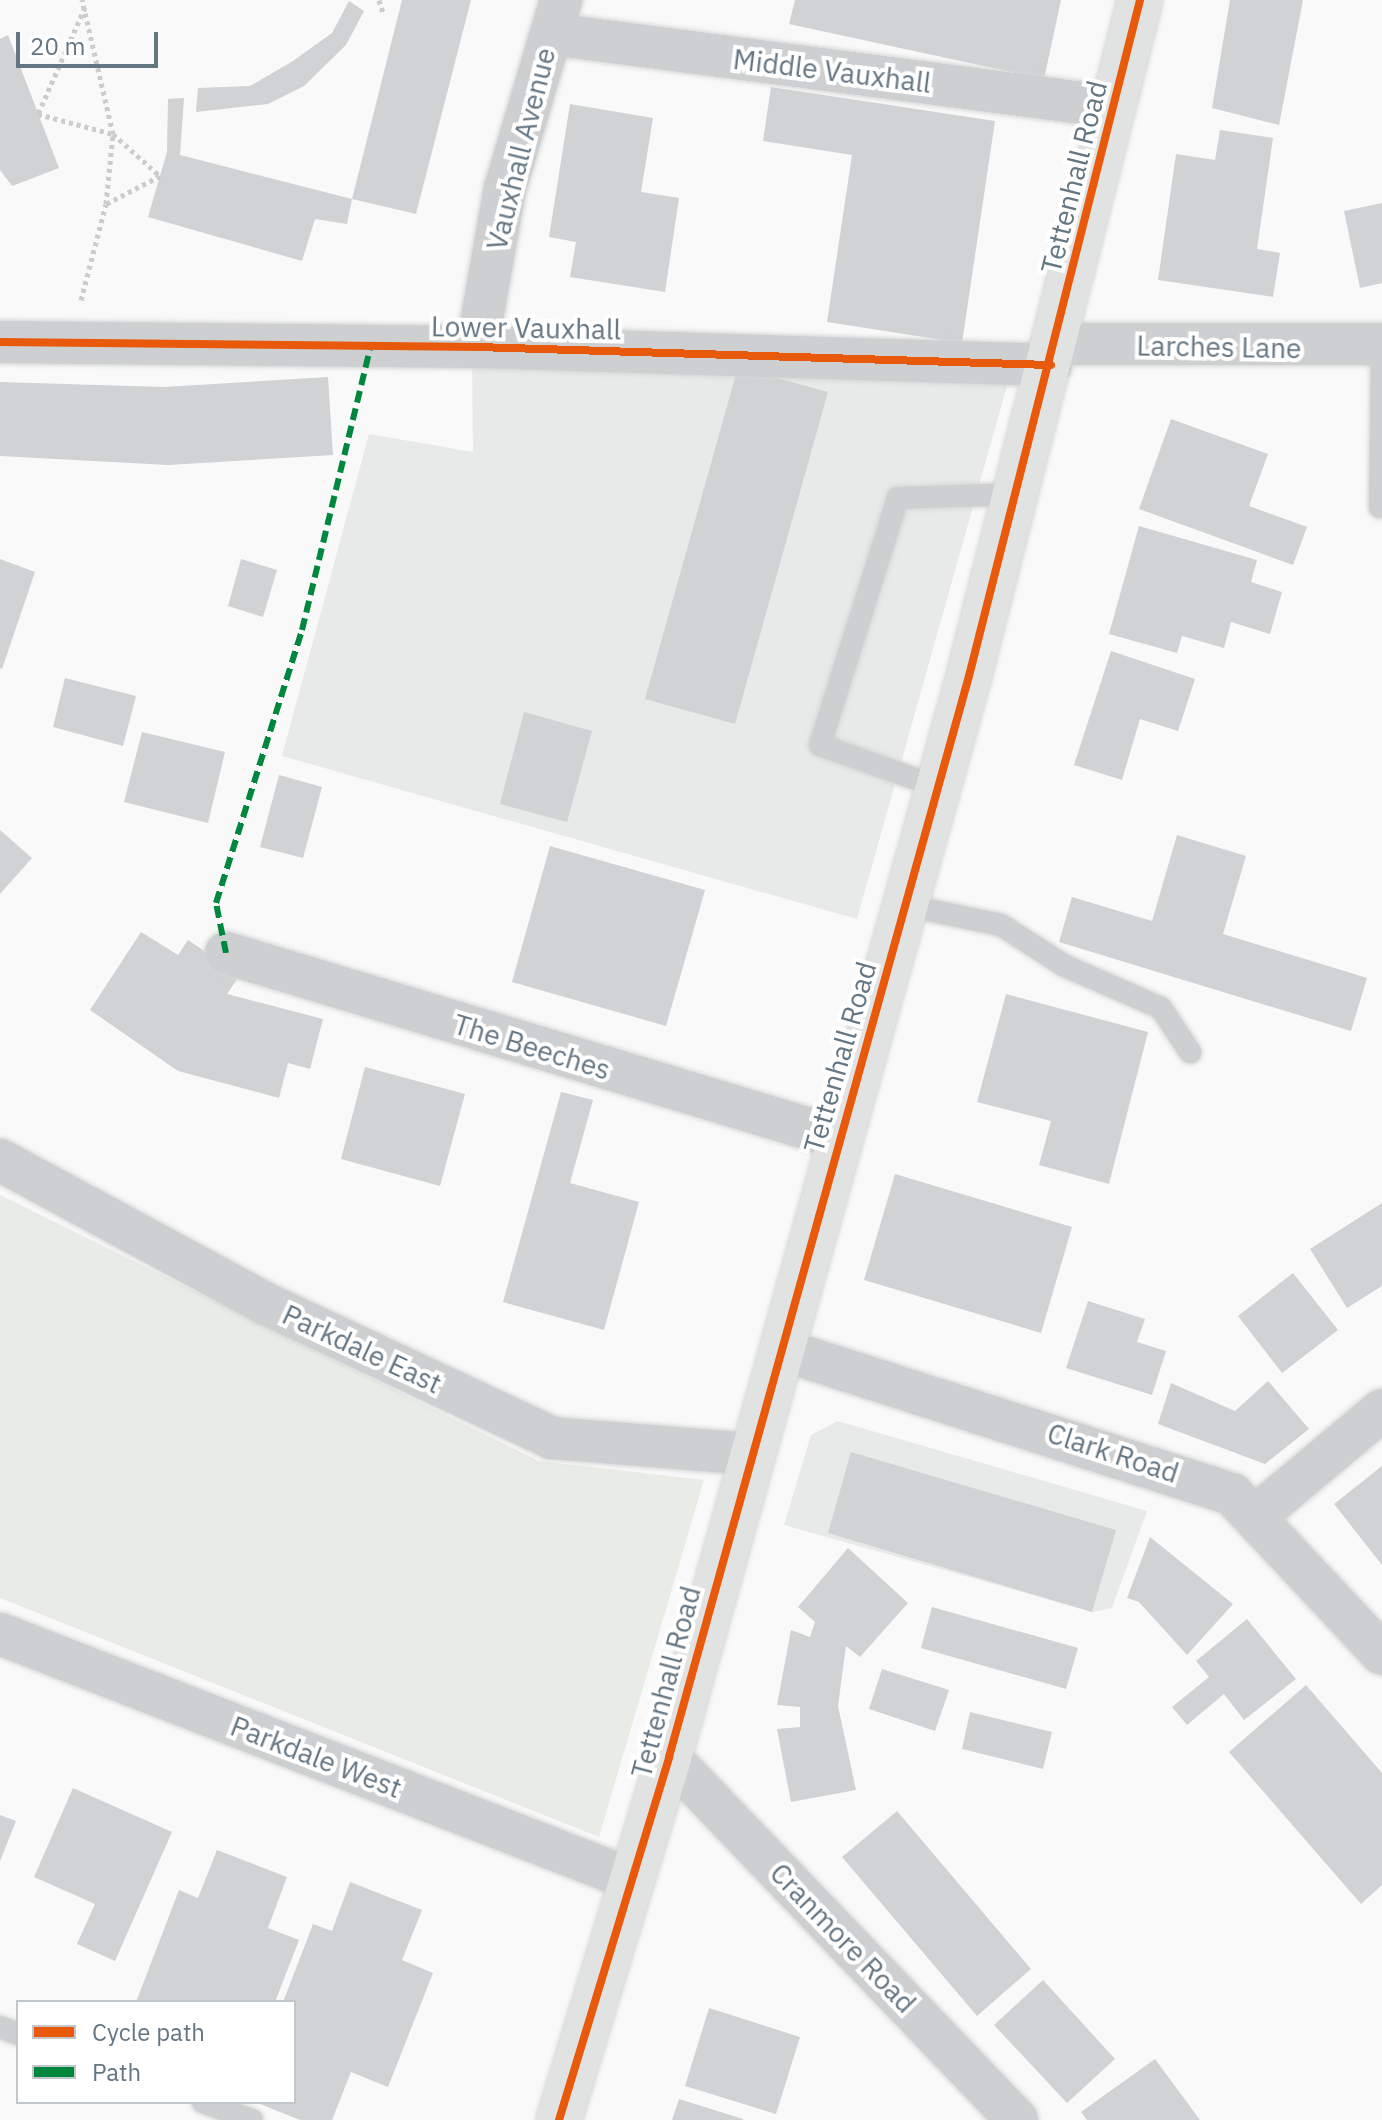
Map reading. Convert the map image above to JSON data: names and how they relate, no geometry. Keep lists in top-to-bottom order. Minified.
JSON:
{"streets":{"highway":["Tettenhall Road"],"street":["Middle Vauxhall","Vauxhall Avenue","Lower Vauxhall","Larches Lane","The Beeches","Parkdale East","Clark Road","Parkdale West","Cranmore Road"]},"crossings":[["Middle Vauxhall","Vauxhall Avenue"],["Middle Vauxhall","Tettenhall Road"],["Vauxhall Avenue","Lower Vauxhall"],["Tettenhall Road","Lower Vauxhall"],["Tettenhall Road","Larches Lane"],["Tettenhall Road","The Beeches"],["Tettenhall Road","Parkdale East"],["Tettenhall Road","Clark Road"],["Tettenhall Road","Parkdale West"],["Tettenhall Road","Cranmore Road"],["Lower Vauxhall","Larches Lane"]],"legend":["Cycle path","Path"],"scale_bar":"20 m"}
